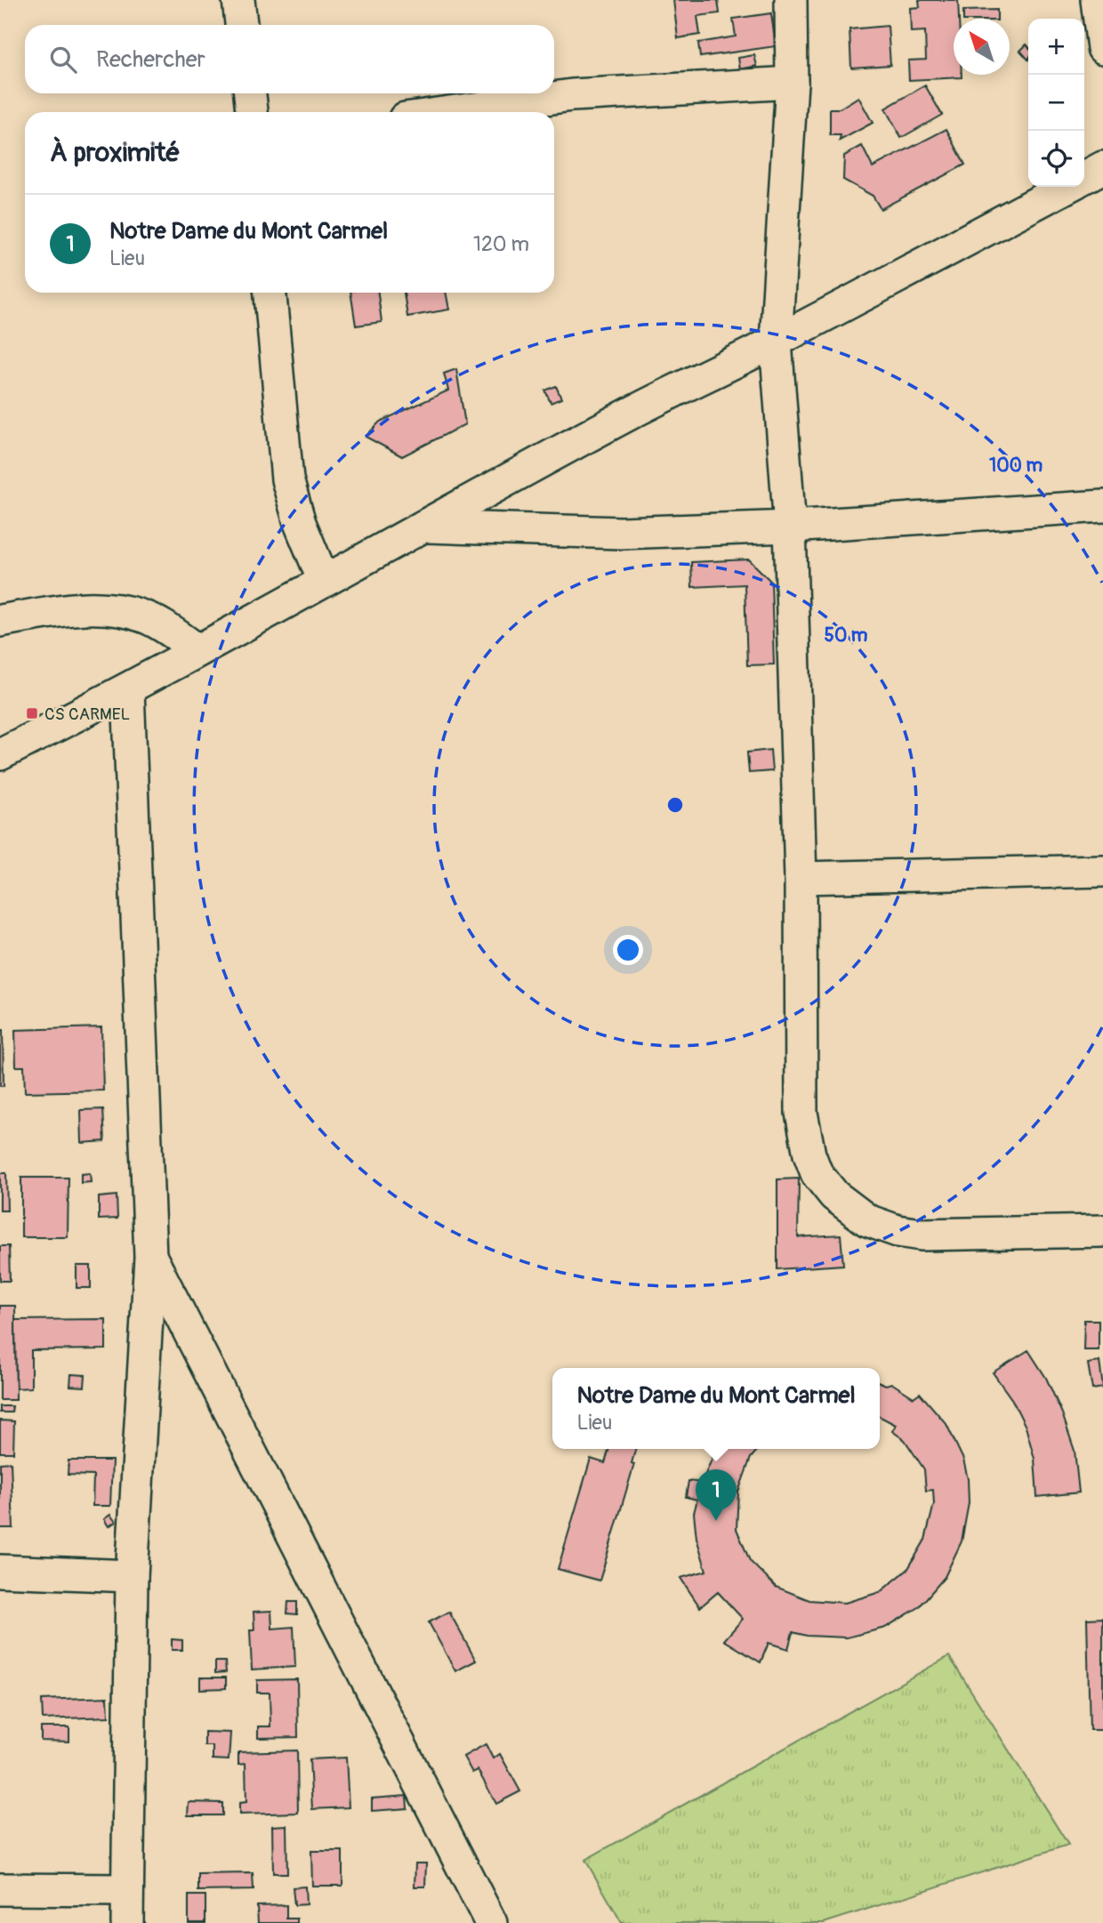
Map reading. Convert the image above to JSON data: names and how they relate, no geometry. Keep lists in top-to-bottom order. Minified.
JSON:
{"places":{"transit":["CS CARMEL"]},"north":"top left","page":{"map_buttons":["+","−"],"search":"Rechercher","heading":"À proximité","list":[{"mark":"1","name":"Notre Dame du Mont Carmel","note":"Lieu","value":"120 m"}],"popup":["Notre Dame du Mont Carmel","Lieu"],"pins":"1"},"rings":["100 m","50 m"]}
